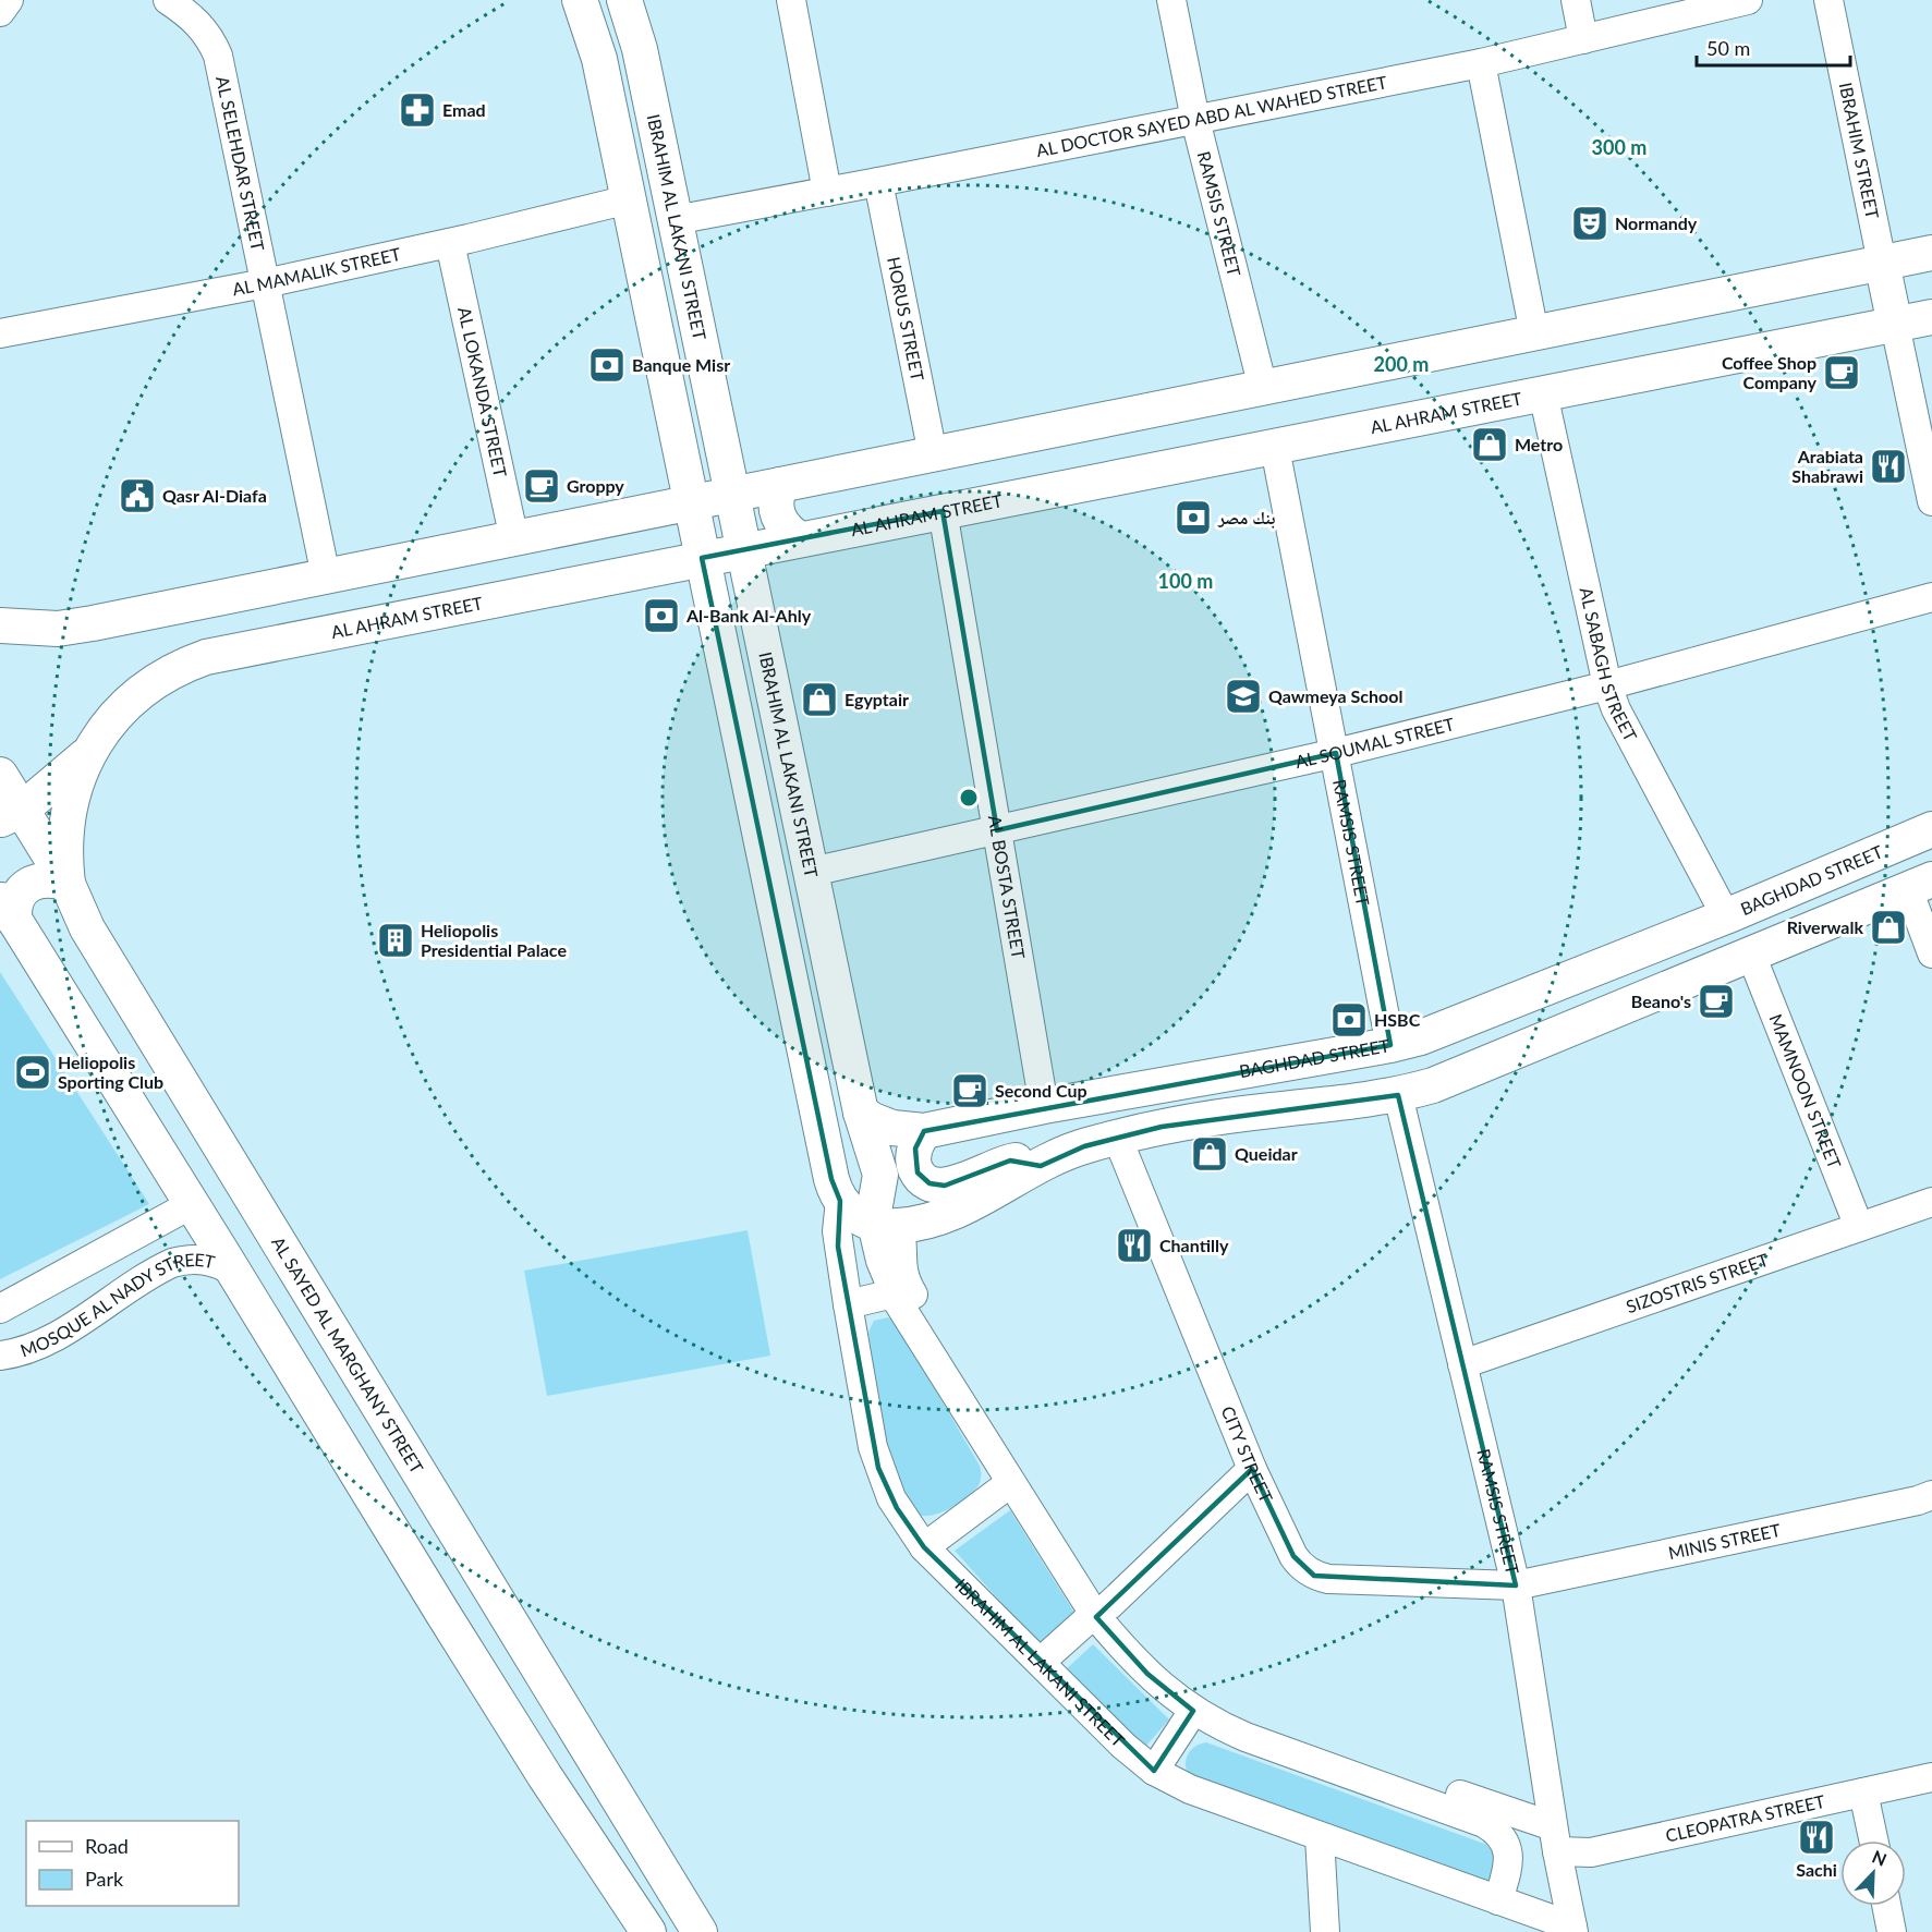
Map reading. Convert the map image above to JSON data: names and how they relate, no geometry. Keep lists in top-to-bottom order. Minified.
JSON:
{"streets":{"main road":["IBRAHIM AL LAKANI STREET","AL AHRAM STREET","BAGHDAD STREET","AL SAYED AL MARGHANY STREET"],"street":["AL DOCTOR SAYED ABD AL WAHED STREET","IBRAHIM STREET","AL SELEHDAR STREET","RAMSIS STREET","AL MAMALIK STREET","HORUS STREET","AL LOKANDA STREET","AL SABAGH STREET","AL SOUMAL STREET","AL BOSTA STREET","MAMNOON STREET","SIZOSTRIS STREET","MOSQUE AL NADY STREET","CITY STREET","MINIS STREET","CLEOPATRA STREET"]},"crossings":[["AL DOCTOR SAYED ABD AL WAHED STREET","RAMSIS STREET"],["AL DOCTOR SAYED ABD AL WAHED STREET","IBRAHIM AL LAKANI STREET"],["AL DOCTOR SAYED ABD AL WAHED STREET","HORUS STREET"],["AL SELEHDAR STREET","AL MAMALIK STREET"],["RAMSIS STREET","IBRAHIM AL LAKANI STREET"],["RAMSIS STREET","AL AHRAM STREET"],["RAMSIS STREET","AL SOUMAL STREET"],["RAMSIS STREET","BAGHDAD STREET"],["RAMSIS STREET","SIZOSTRIS STREET"],["RAMSIS STREET","CITY STREET"],["RAMSIS STREET","MINIS STREET"],["RAMSIS STREET","CLEOPATRA STREET"],["IBRAHIM AL LAKANI STREET","AL MAMALIK STREET"],["IBRAHIM AL LAKANI STREET","AL AHRAM STREET"],["IBRAHIM AL LAKANI STREET","AL SOUMAL STREET"],["IBRAHIM AL LAKANI STREET","BAGHDAD STREET"],["IBRAHIM AL LAKANI STREET","CLEOPATRA STREET"],["AL MAMALIK STREET","AL LOKANDA STREET"],["AL AHRAM STREET","AL SABAGH STREET"],["AL AHRAM STREET","AL BOSTA STREET"],["AL AHRAM STREET","AL SAYED AL MARGHANY STREET"],["AL SABAGH STREET","AL SOUMAL STREET"],["AL SABAGH STREET","BAGHDAD STREET"],["AL SOUMAL STREET","AL BOSTA STREET"],["BAGHDAD STREET","AL BOSTA STREET"],["MAMNOON STREET","SIZOSTRIS STREET"],["CITY STREET","MINIS STREET"]],"places":{"pharmacy":["Emad"],"theatre":["Normandy"],"bank":["Banque Misr","بنك مصر","Al-Bank Al-Ahly","HSBC"],"cafe":["Coffee Shop Company","Groppy","Beano's","Second Cup"],"shop":["Metro","Egyptair","Riverwalk","Queidar"],"restaurant":["Arabiata Shabrawi","Chantilly","Sachi"],"public building":["Qasr Al-Diafa"],"school or university":["Qawmeya School"],"building":["Heliopolis Presidential Palace"],"sports":["Heliopolis Sporting Club"]},"legend":["Road","Park"],"scale_bar":"50 m","north":"top right","rings":["300 m","200 m","100 m"]}
